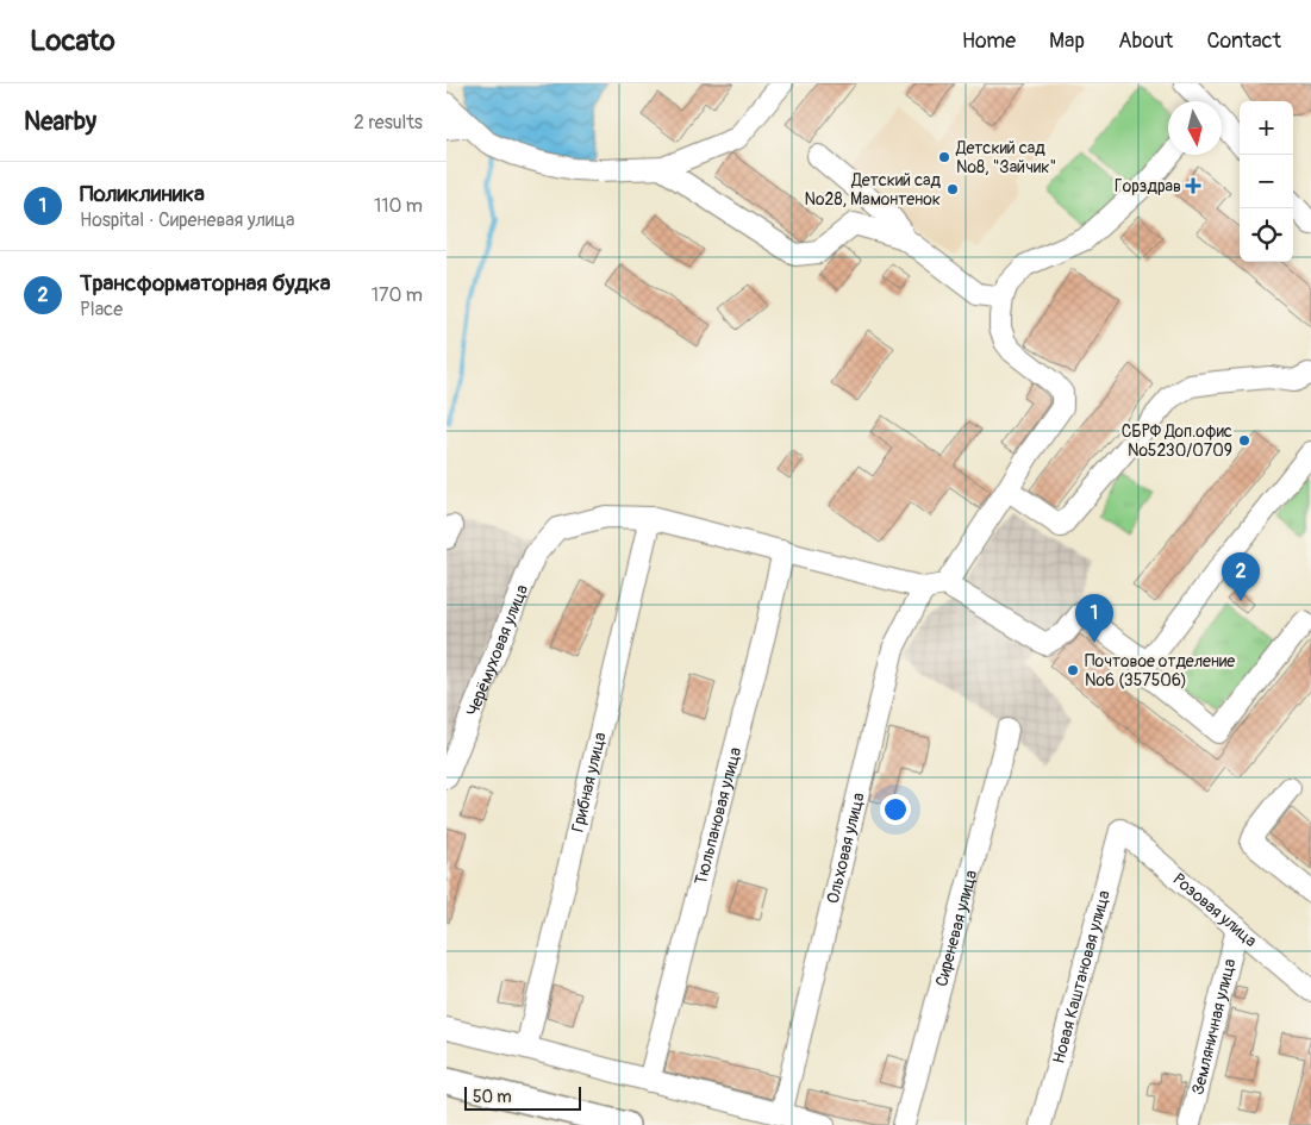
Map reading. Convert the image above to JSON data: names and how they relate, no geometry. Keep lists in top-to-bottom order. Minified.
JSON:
{"streets":{"street":["Черёмуховая улица","Грибная улица","Тюльпановая улица","Ольховая улица","Розовая улица","Сиреневая улица","Новая Каштановая улица","Земляничная улица"]},"crossings":[["Черёмуховая улица","Грибная улица"],["Розовая улица","Новая Каштановая улица"],["Розовая улица","Земляничная улица"]],"places":{"other":["Детский сад №8, \"Зайчик\"","Детский сад №28, Мамонтенок","СБРФ Доп.офис №5230/0709","Почтовое отделение №6 (357506)"],"health":["Горздрав"]},"scale_bar":"50 m","north":"bottom","page":{"header":"Locato","nav":["Home","Map","About","Contact"],"heading":["Nearby","2 results"],"map_buttons":["+","−"],"list":[{"mark":"1","name":"Поликлиника","note":"Hospital · Сиреневая улица","value":"110 m"},{"mark":"2","name":"Трансформаторная будка","note":"Place","value":"170 m"}],"pins":["2","1"],"scale":"50 m"}}
